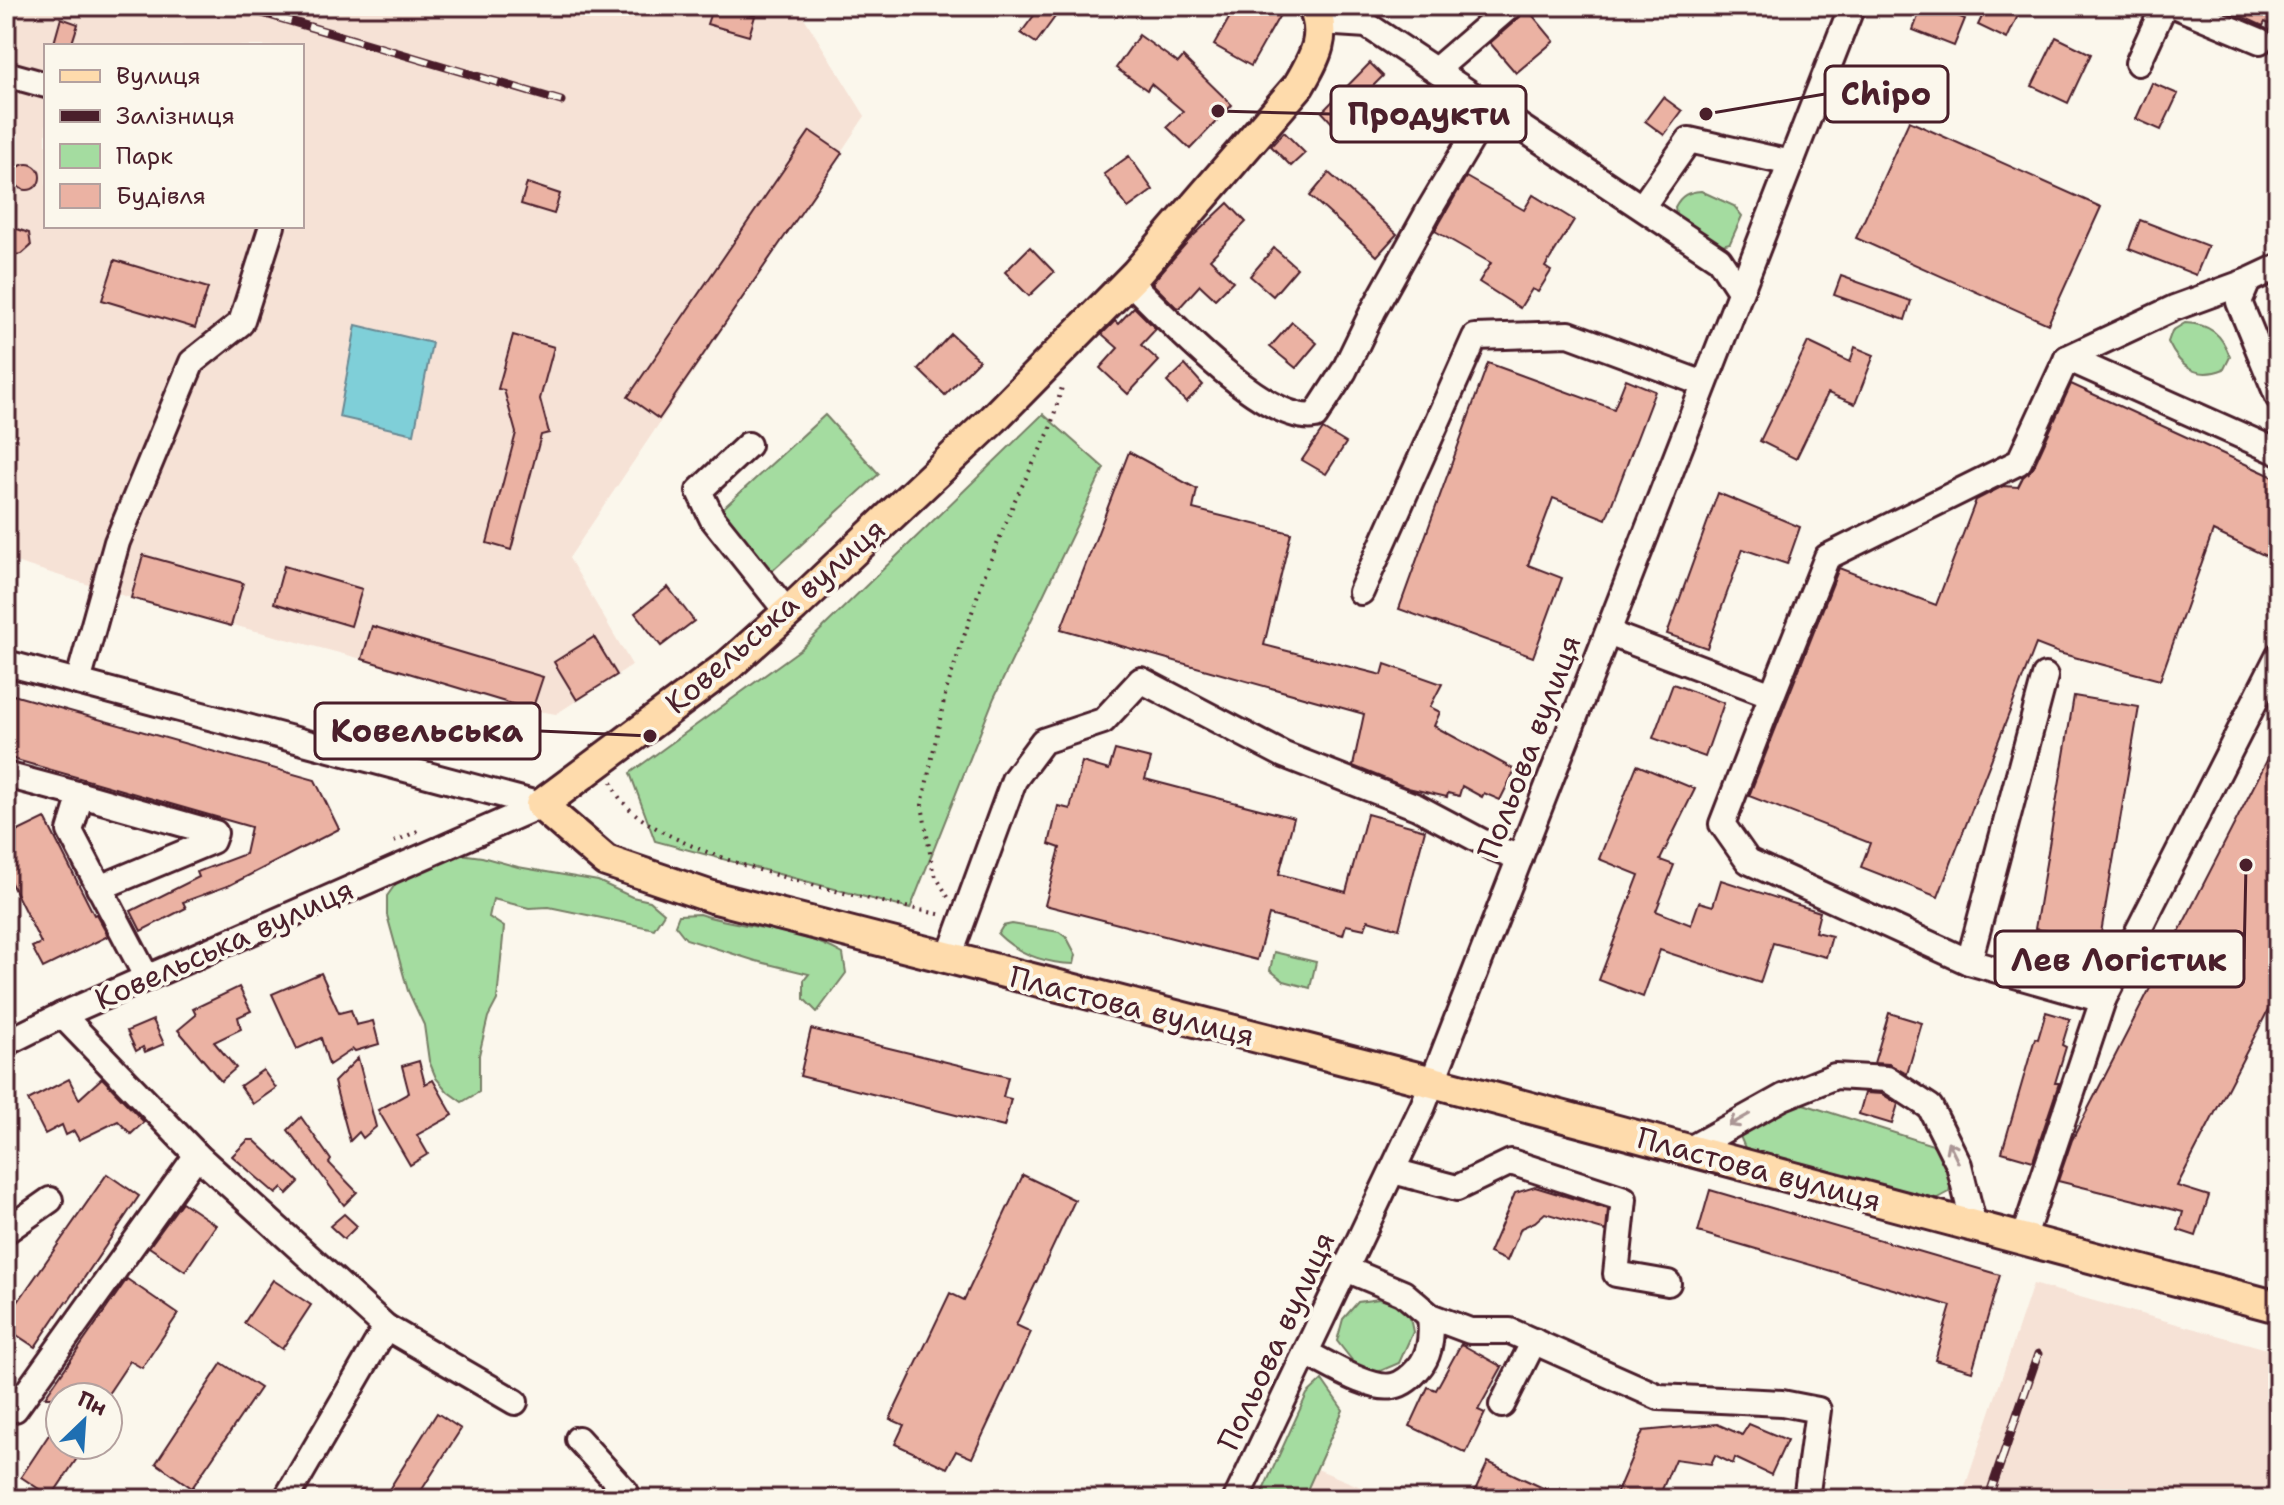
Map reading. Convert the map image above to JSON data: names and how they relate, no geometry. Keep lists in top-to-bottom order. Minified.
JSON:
{"streets":{"main road":["Ковельська вулиця","Пластова вулиця"],"street":["Польова вулиця"]},"crossings":[["Ковельська вулиця","Пластова вулиця"],["Польова вулиця","Пластова вулиця"]],"places":["Продукти","Chipo","Ковельська","Лев Логістик"],"legend":["Вулиця","Залізниця","Парк","Будівля"],"north":"top right"}
